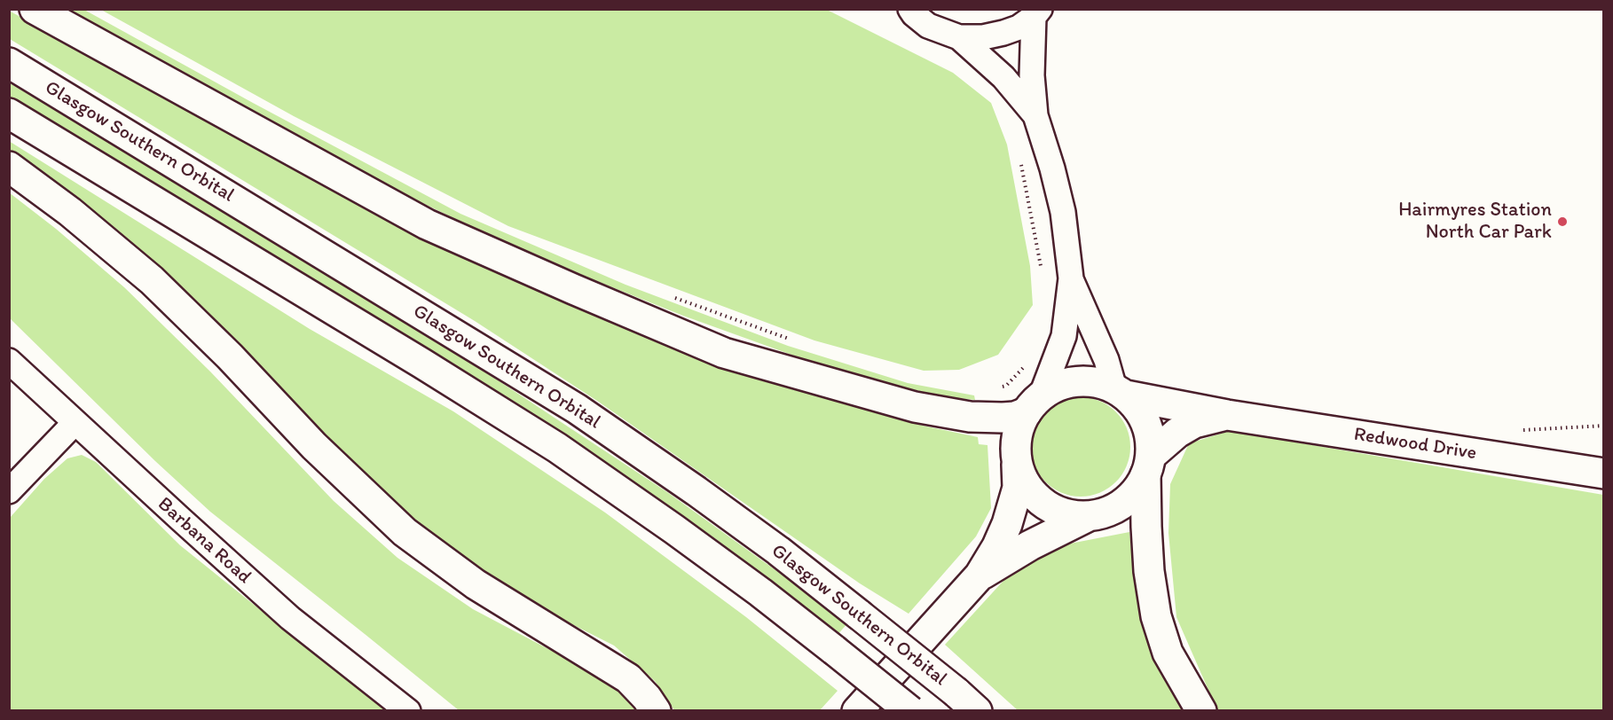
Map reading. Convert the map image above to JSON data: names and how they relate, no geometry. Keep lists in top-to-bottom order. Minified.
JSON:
{"streets":{"main road":["Glasgow Southern Orbital","Redwood Drive"],"street":["Barbana Road"]},"places":["Hairmyres Station North Car Park"]}
